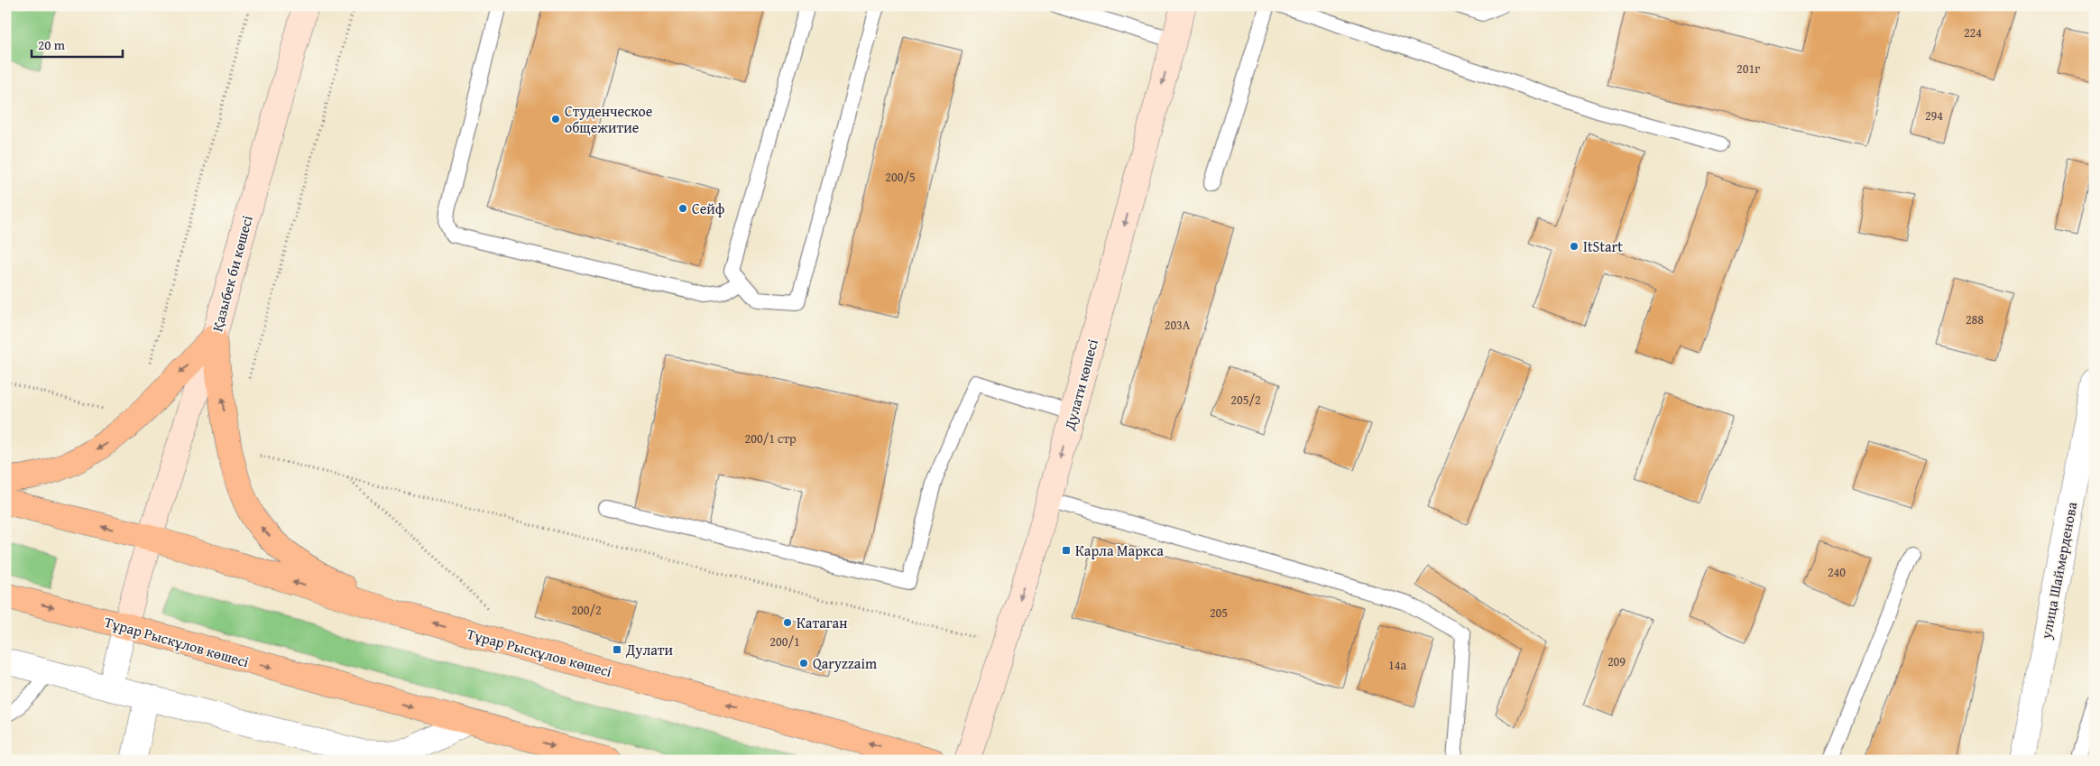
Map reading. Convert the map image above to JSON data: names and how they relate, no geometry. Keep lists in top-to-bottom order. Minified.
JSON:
{"streets":{"main road":["Қазыбек би көшесі","Дулати көшесі","Тұрар Рыскұлов көшесі"],"street":["улица Шаймерденова"]},"crossings":[["Қазыбек би көшесі","Тұрар Рыскұлов көшесі"]],"one_way":["Дулати көшесі"],"places":{"other":["Студенческое общежитие","Сейф","ItStart","Катаган","Qaryzzaim"],"transit":["Карла Маркса","Дулати"]},"house_numbers":["224","201г","294","200/5","288","203А","205/2","200/1 стр","240","200/2","205","200/1","209","14а"],"scale_bar":"20 m"}
